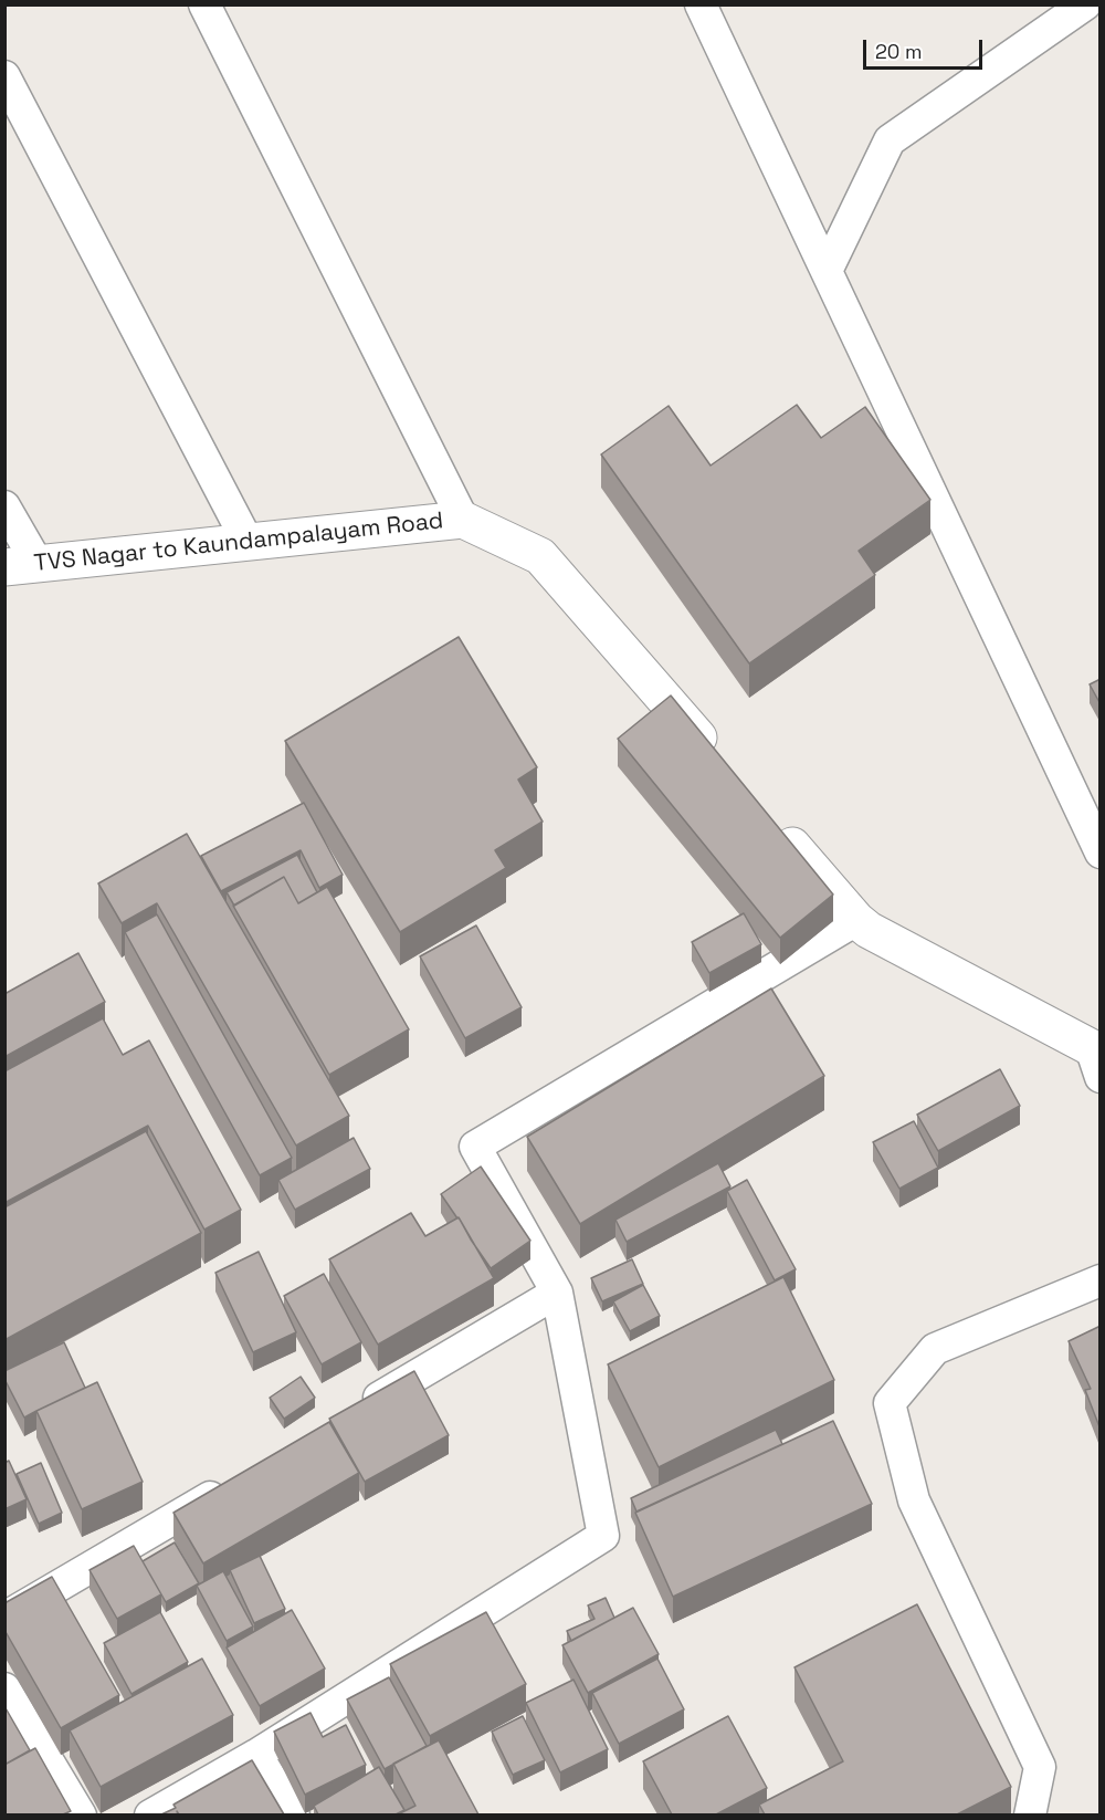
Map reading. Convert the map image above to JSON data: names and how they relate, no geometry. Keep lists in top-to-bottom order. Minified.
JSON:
{"streets":{"street":["TVS Nagar to Kaundampalayam Road"]},"scale_bar":"20 m"}
